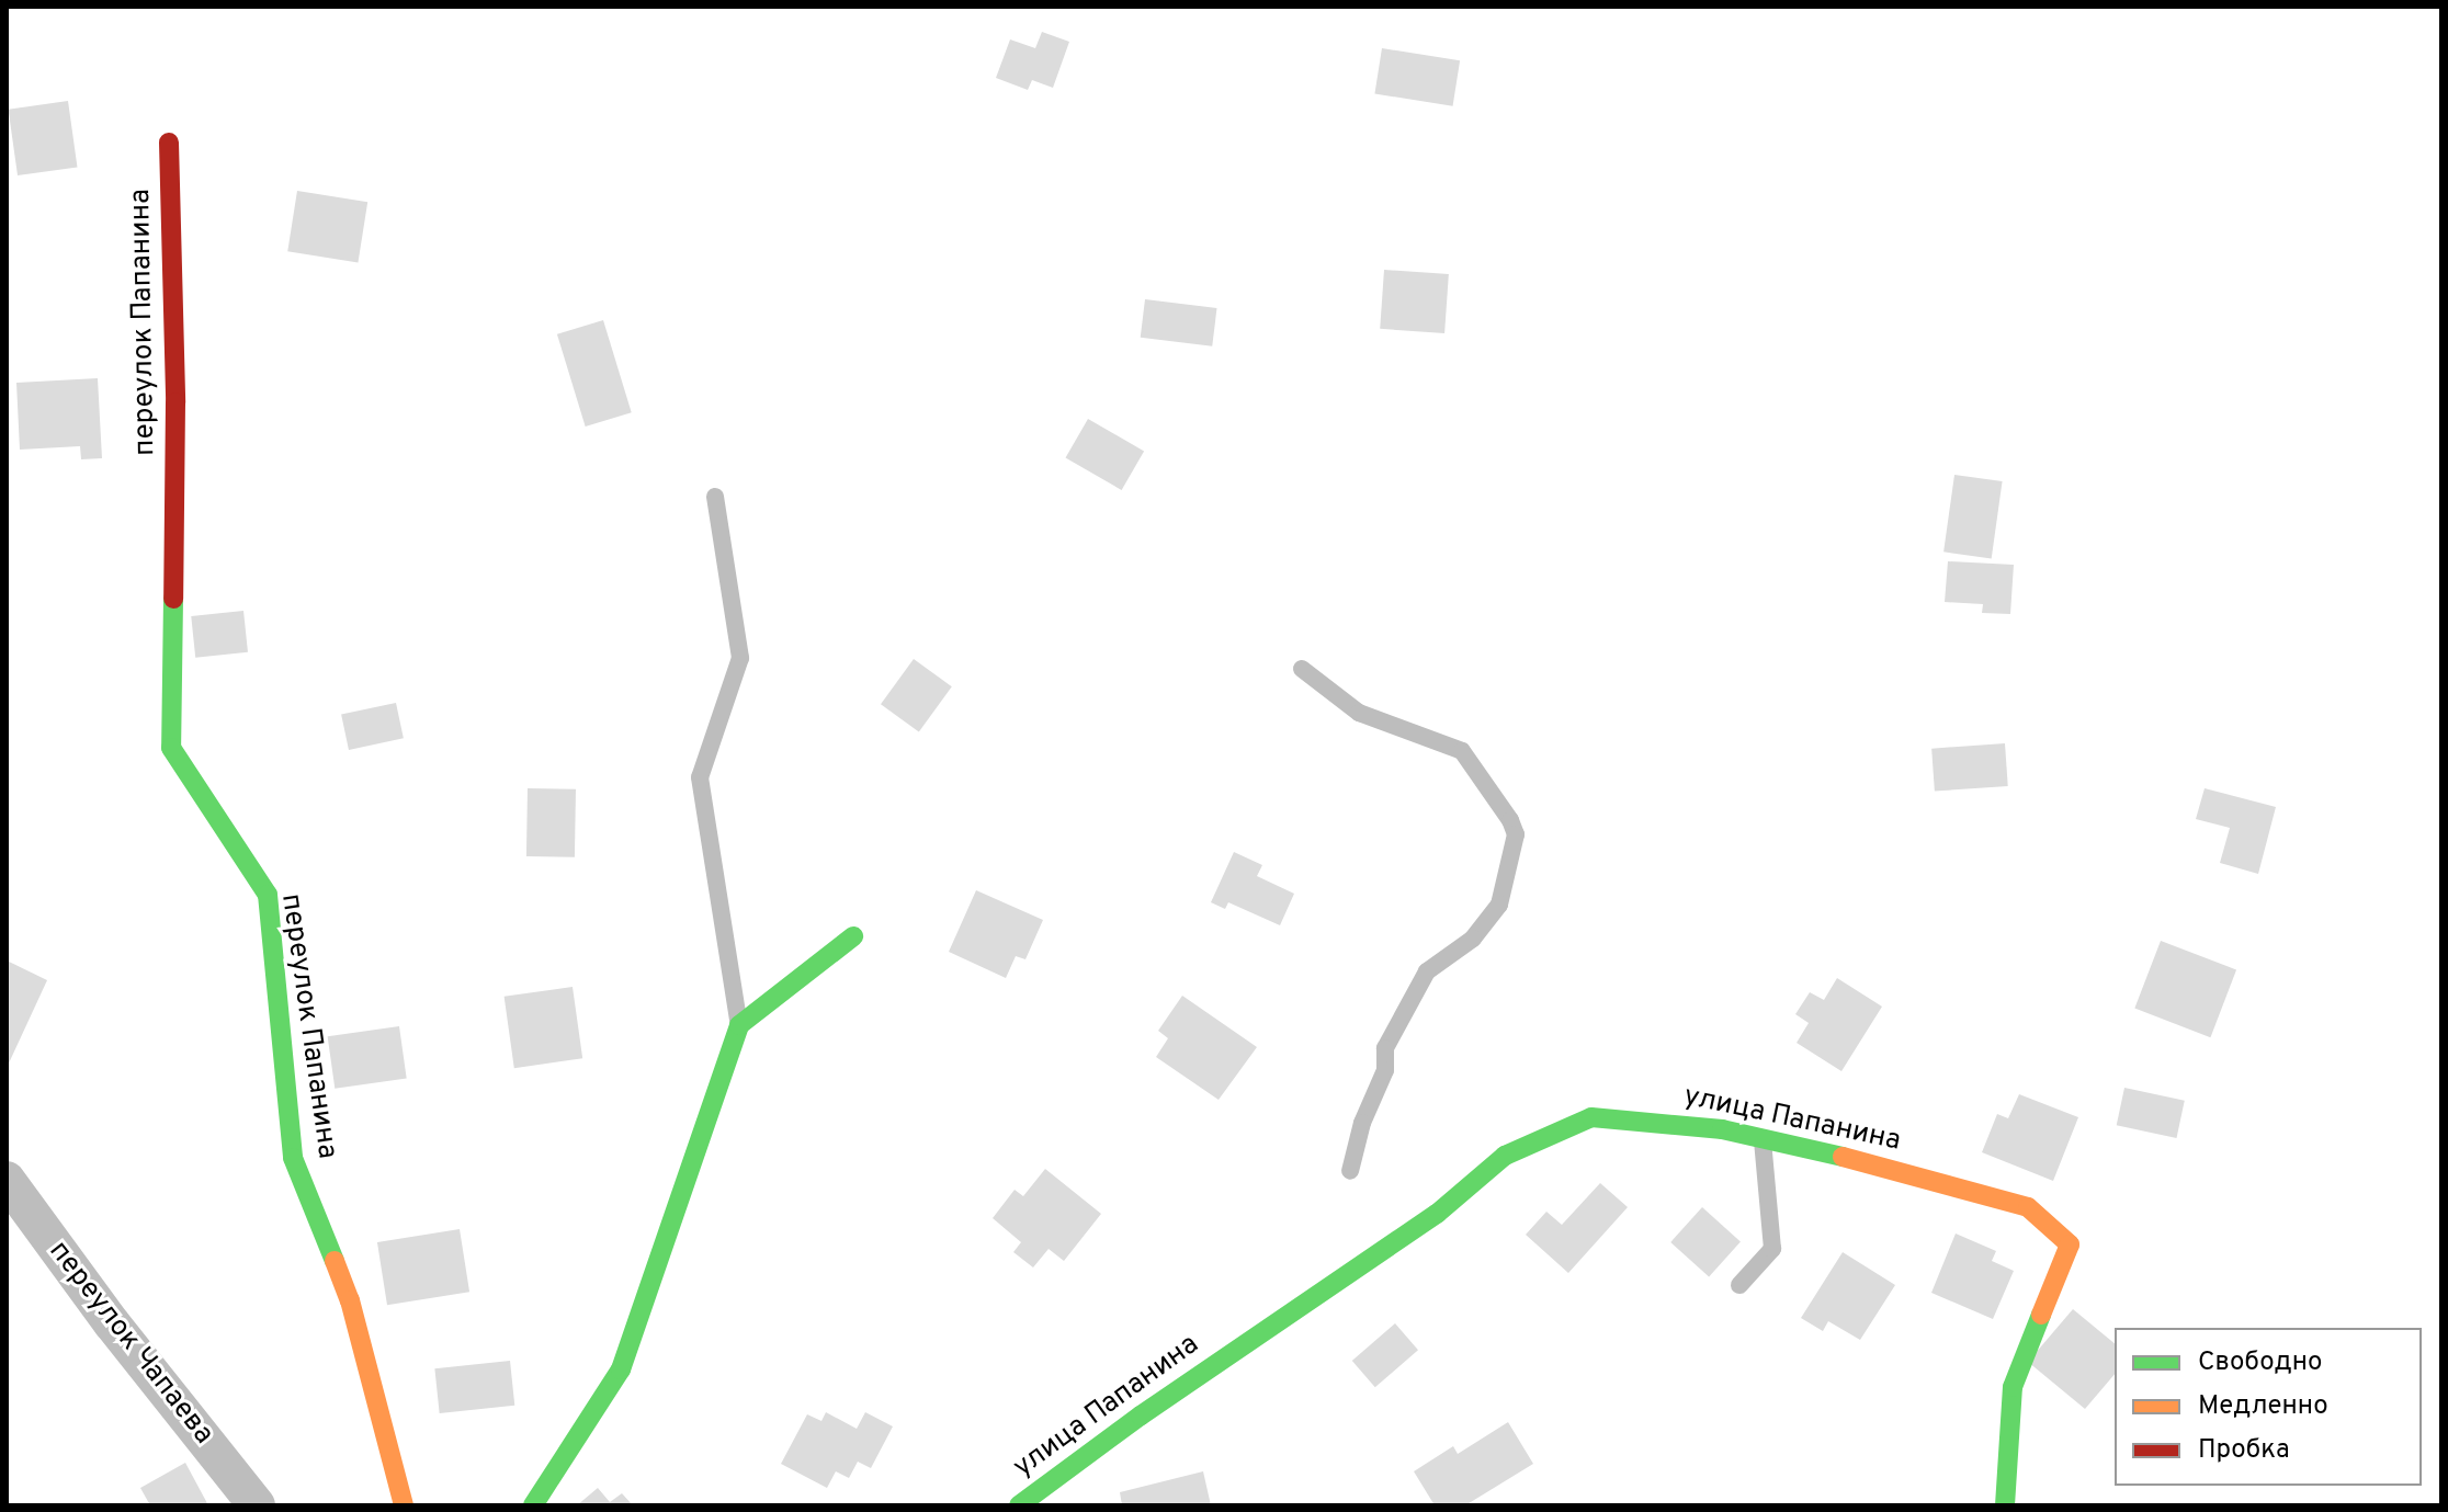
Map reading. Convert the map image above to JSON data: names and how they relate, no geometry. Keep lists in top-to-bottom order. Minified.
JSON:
{"streets":{"street":["переулок Папанина","улица Папанина","переулок Чапаева"]},"legend":["Свободно","Медленно","Пробка"]}
